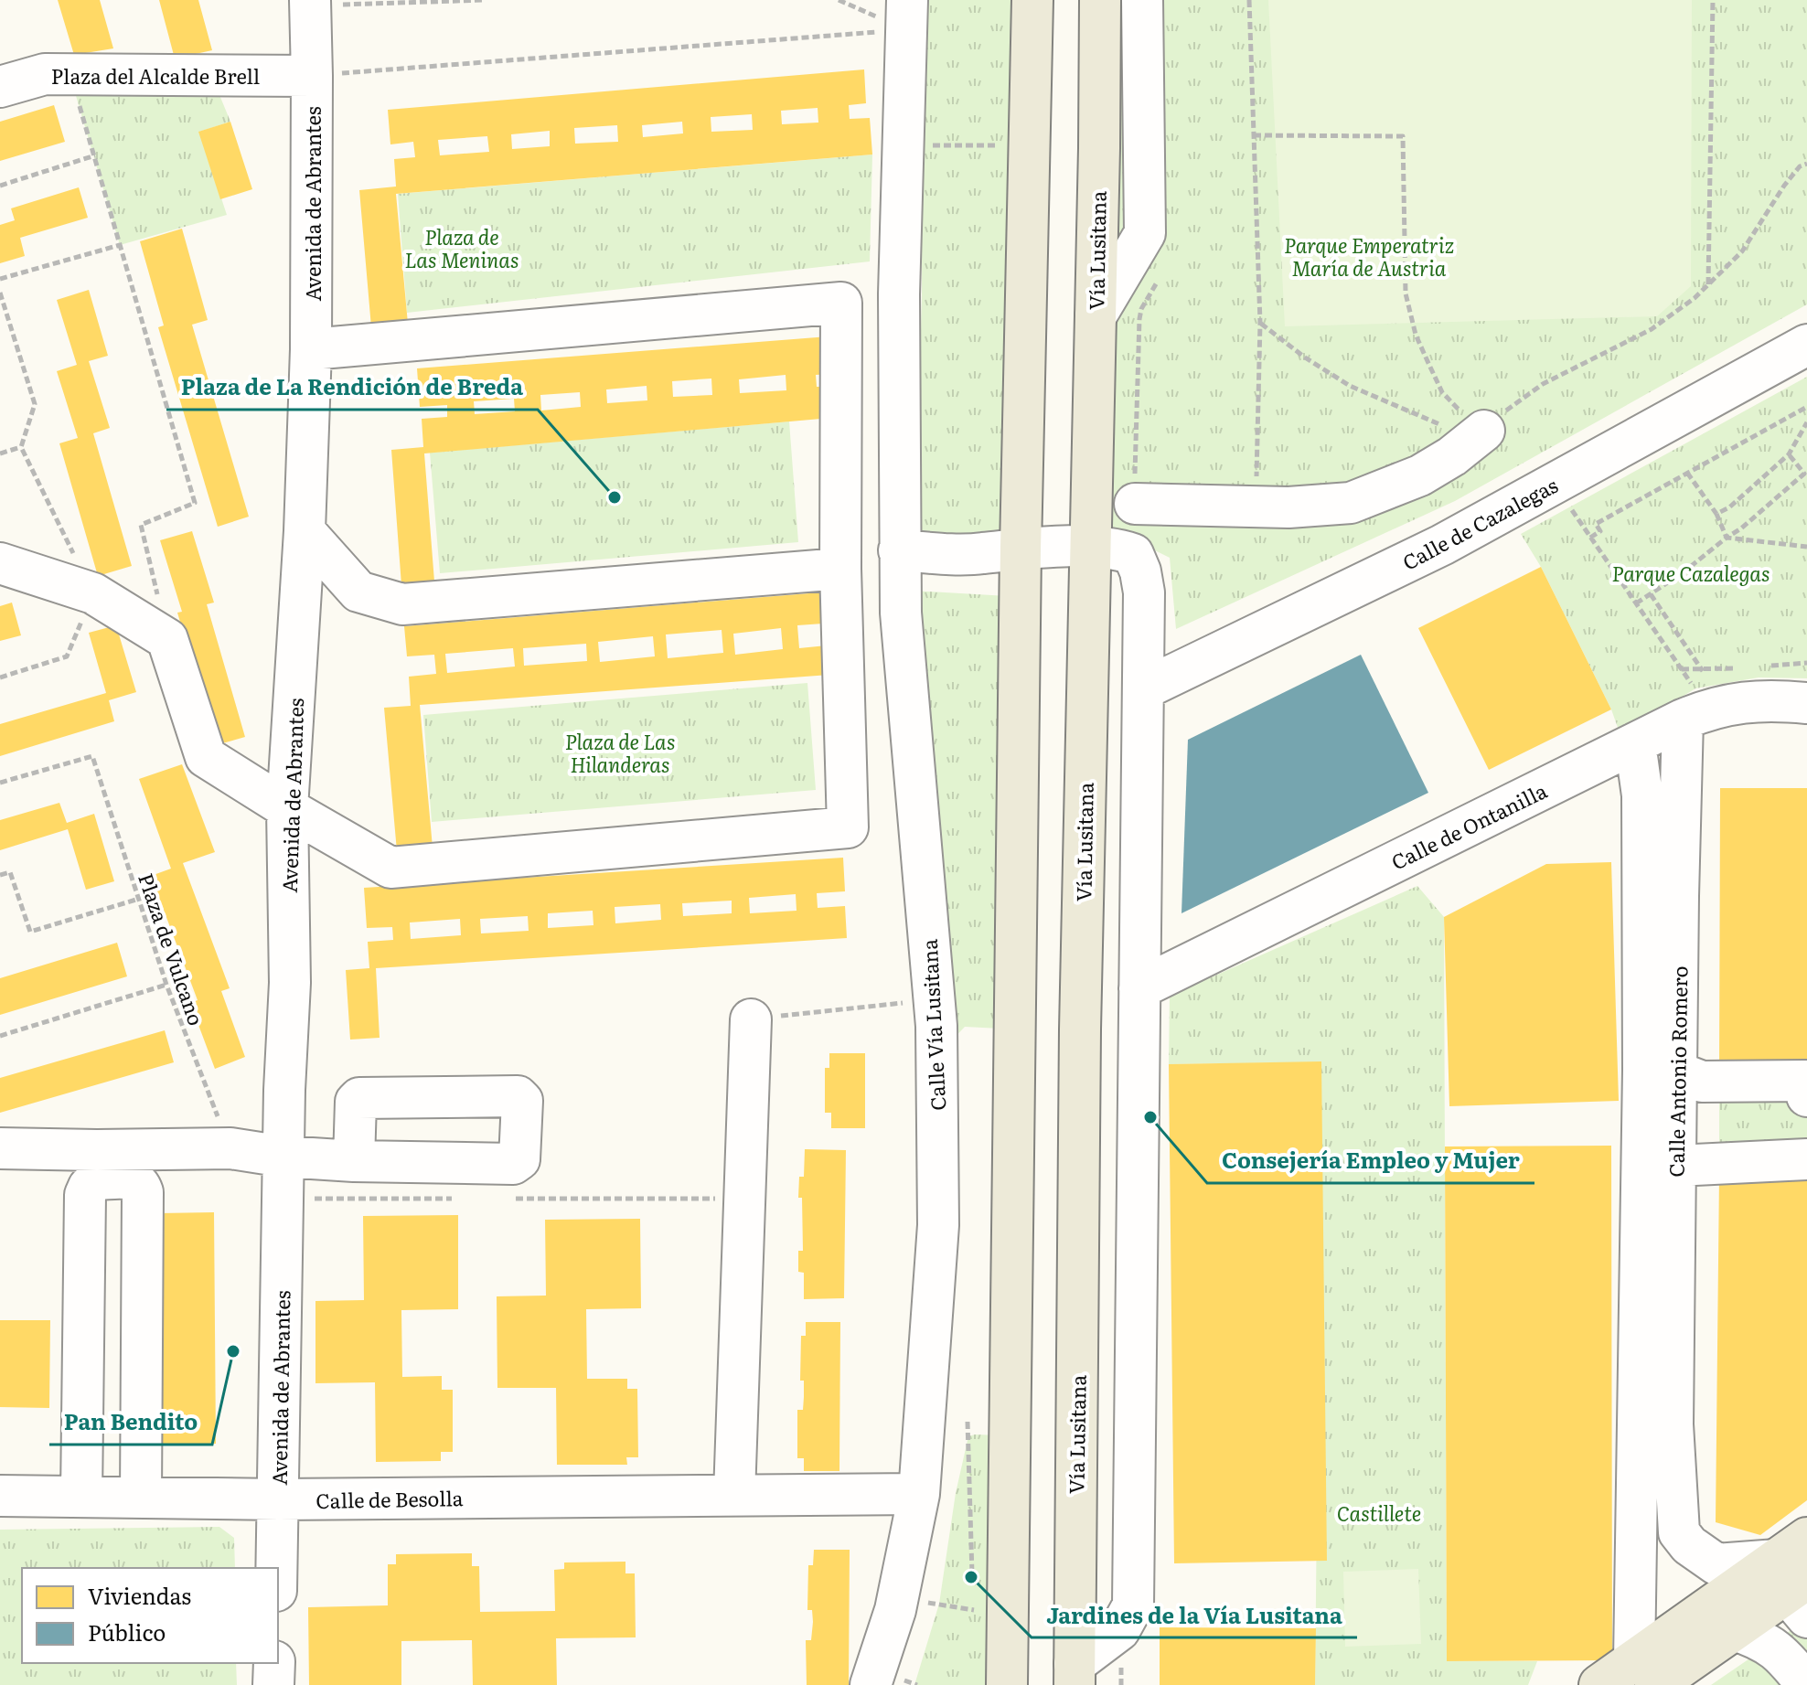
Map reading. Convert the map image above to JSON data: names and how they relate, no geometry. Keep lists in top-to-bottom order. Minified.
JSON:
{"streets":{"main road":["Vía Lusitana"],"street":["Plaza del Alcalde Brell","Avenida de Abrantes","Calle de Cazalegas","Calle de Ontanilla","Calle Vía Lusitana","Calle Antonio Romero","Calle de Besolla"],"path":["Plaza de Vulcano"]},"crossings":[["Plaza del Alcalde Brell","Avenida de Abrantes"],["Avenida de Abrantes","Calle de Besolla"],["Calle de Ontanilla","Calle Antonio Romero"],["Calle Vía Lusitana","Calle de Besolla"]],"parks":["Plaza de Las Meninas","Parque Emperatriz María de Austria","Parque Cazalegas","Plaza de Las Hilanderas","Castillete"],"places":["Plaza de La Rendición de Breda","Consejería Empleo y Mujer","Pan Bendito","Jardines de la Vía Lusitana"],"legend":["Viviendas","Público"]}
